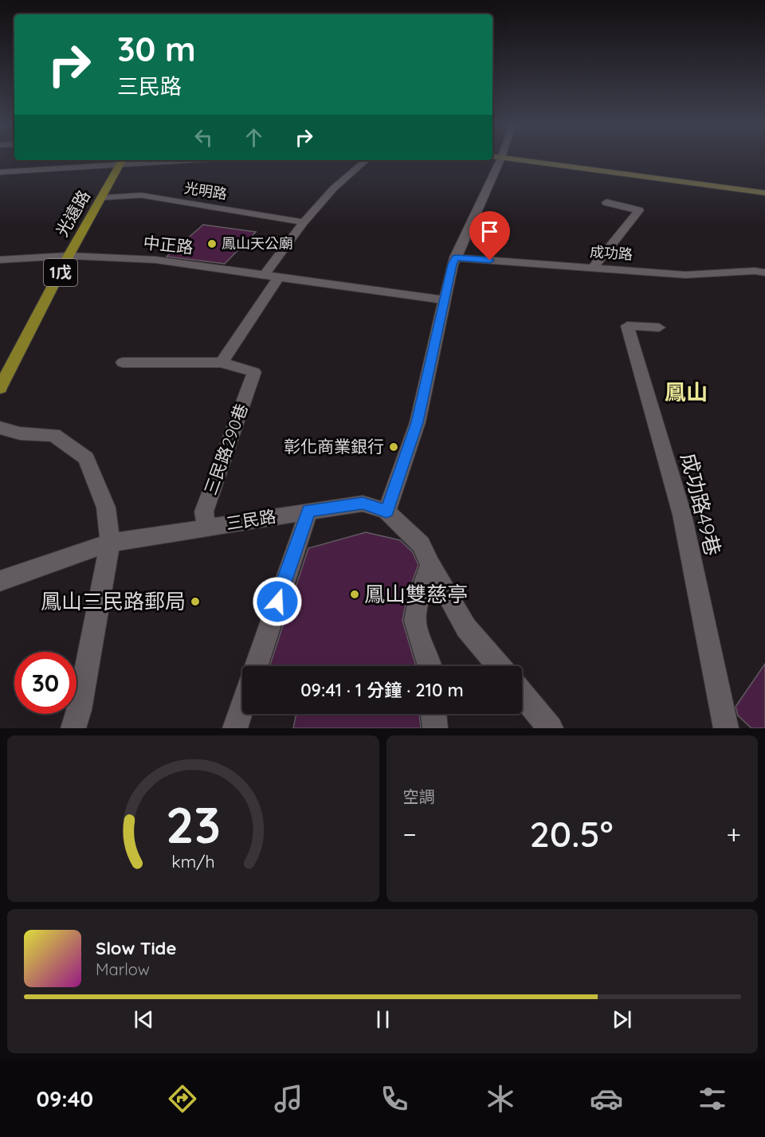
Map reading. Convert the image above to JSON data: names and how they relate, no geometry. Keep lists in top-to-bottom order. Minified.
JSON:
{"streets":{"main road":["光遠路","1戊"],"street":["光明路","中正路","成功路","三民路290巷","成功路49巷","三民路"]},"crossings":[["光明路","光遠路"],["光遠路","中正路"],["三民路290巷","三民路"]],"districts":["鳳山"],"places":["鳳山天公廟","彰化商業銀行","鳳山雙慈亭","鳳山三民路郵局"],"page":{"turn":["30 m","三民路"],"limit":"30","trip":"09:41 · 1 分鐘 · 210 m","tile":"空調","heat":["−","20.5°","+"],"song":["Slow Tide","Marlow"],"tabs":"09:40","gauge":["23","km/h"]}}
